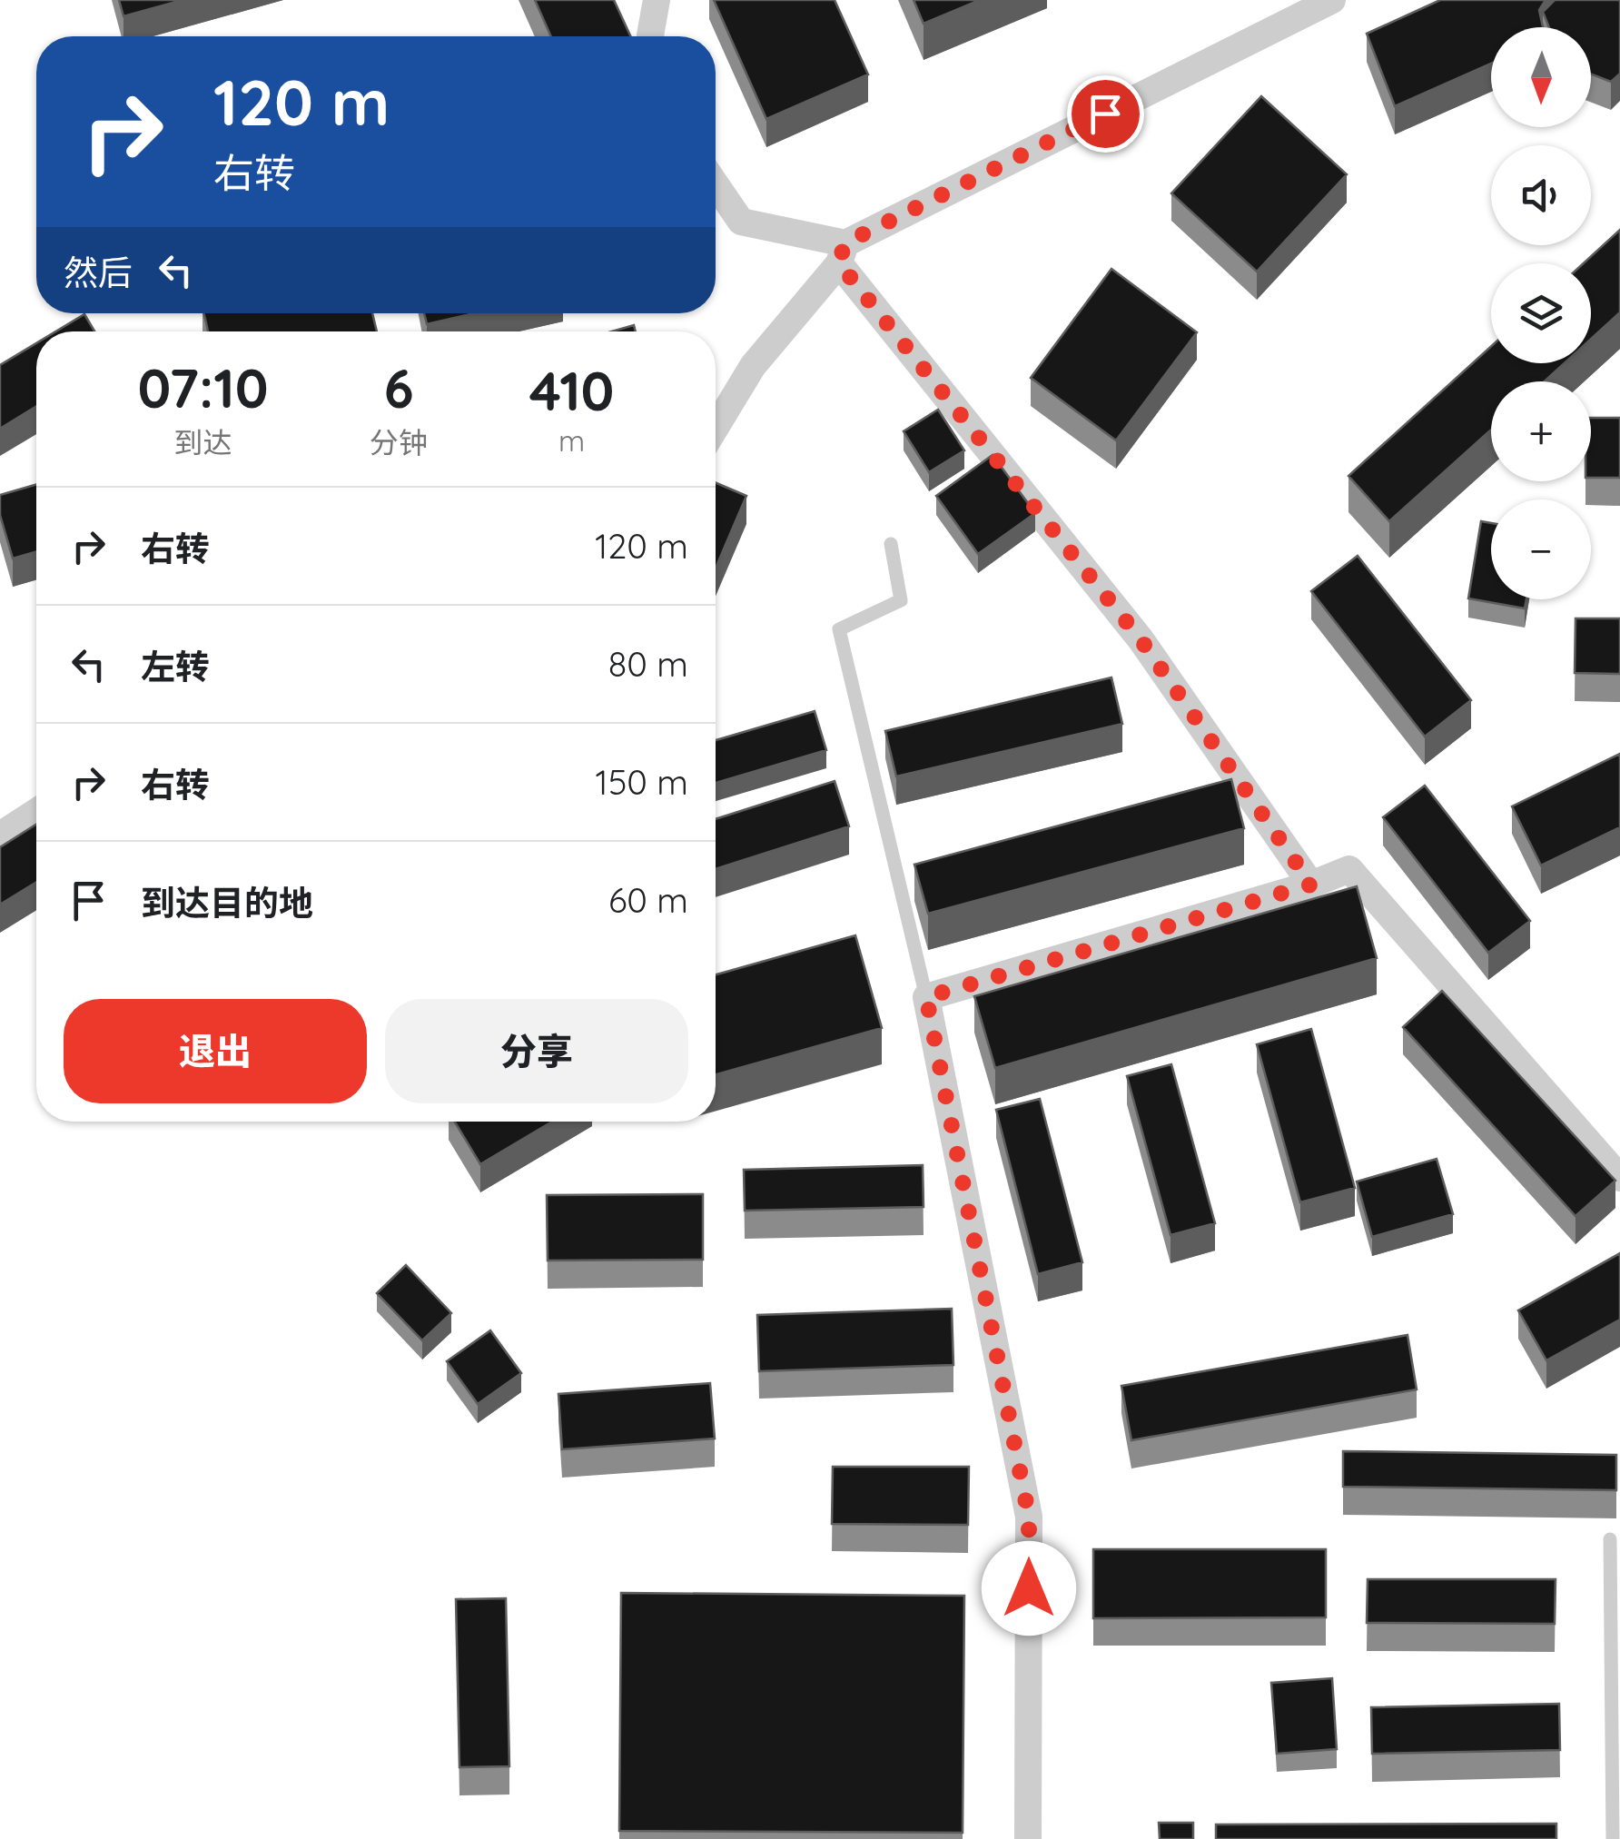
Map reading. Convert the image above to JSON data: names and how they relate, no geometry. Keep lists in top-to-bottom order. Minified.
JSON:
{"north":"bottom","page":{"map_buttons":["+","−"],"turn":["120 m","右转"],"then":"然后","eta":["07:10","到达","6","分钟","410","m"],"list":[{"name":"右转","value":"120 m"},{"name":"左转","value":"80 m"},{"name":"右转","value":"150 m"},{"name":"到达目的地","value":"60 m"}],"buttons":["退出","分享"]}}
